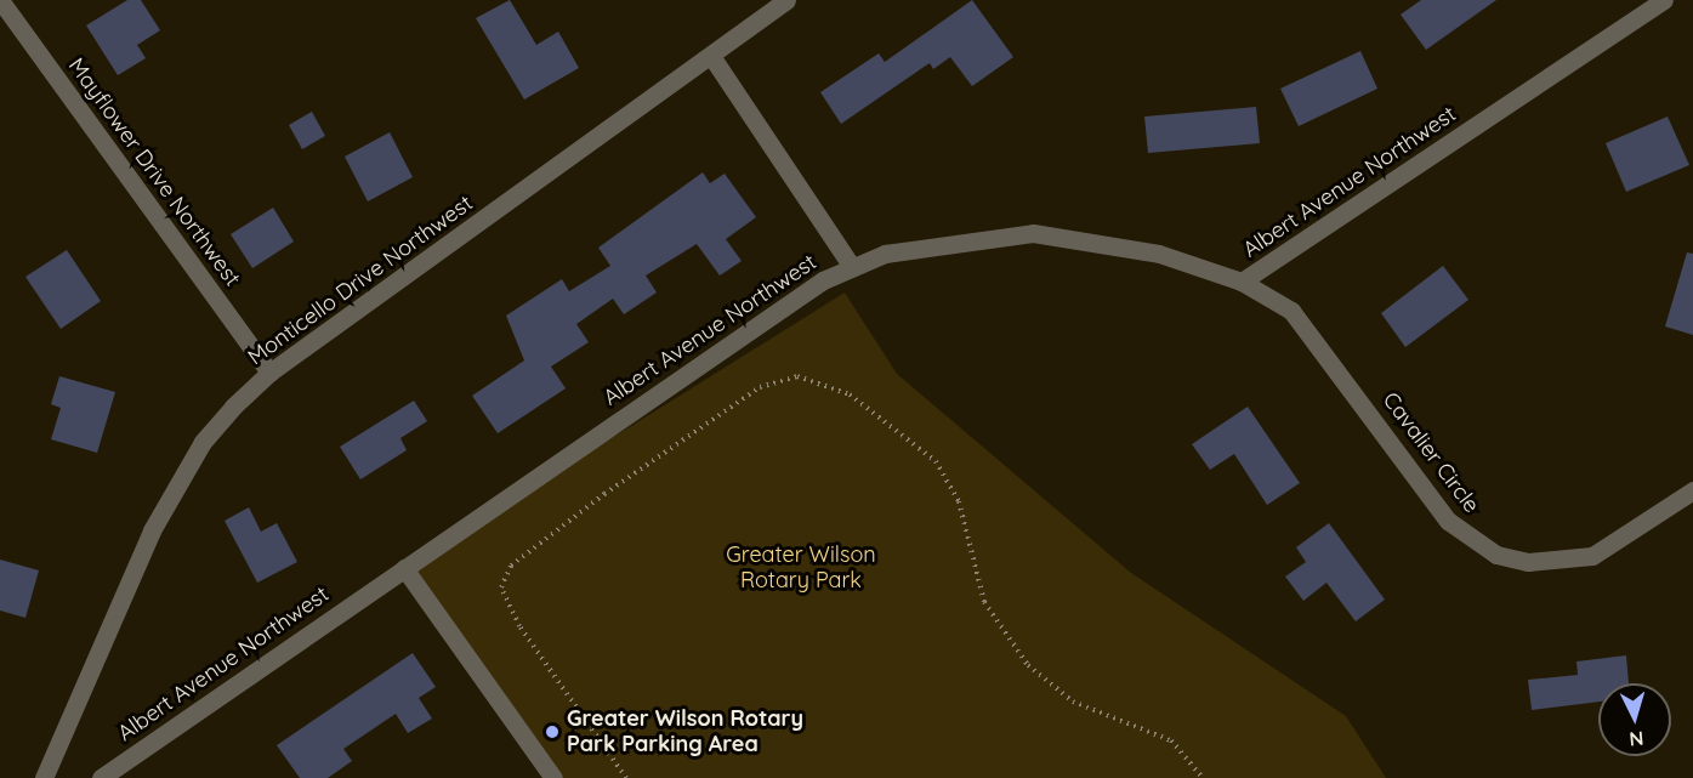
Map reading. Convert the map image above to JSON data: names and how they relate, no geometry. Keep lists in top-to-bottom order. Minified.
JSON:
{"streets":{"street":["Mayflower Drive Northwest","Albert Avenue Northwest","Monticello Drive Northwest","Cavalier Circle"]},"crossings":[["Mayflower Drive Northwest","Monticello Drive Northwest"],["Albert Avenue Northwest","Cavalier Circle"]],"parks":["Greater Wilson Rotary Park"],"places":["Greater Wilson Rotary Park Parking Area"],"north":"bottom"}
